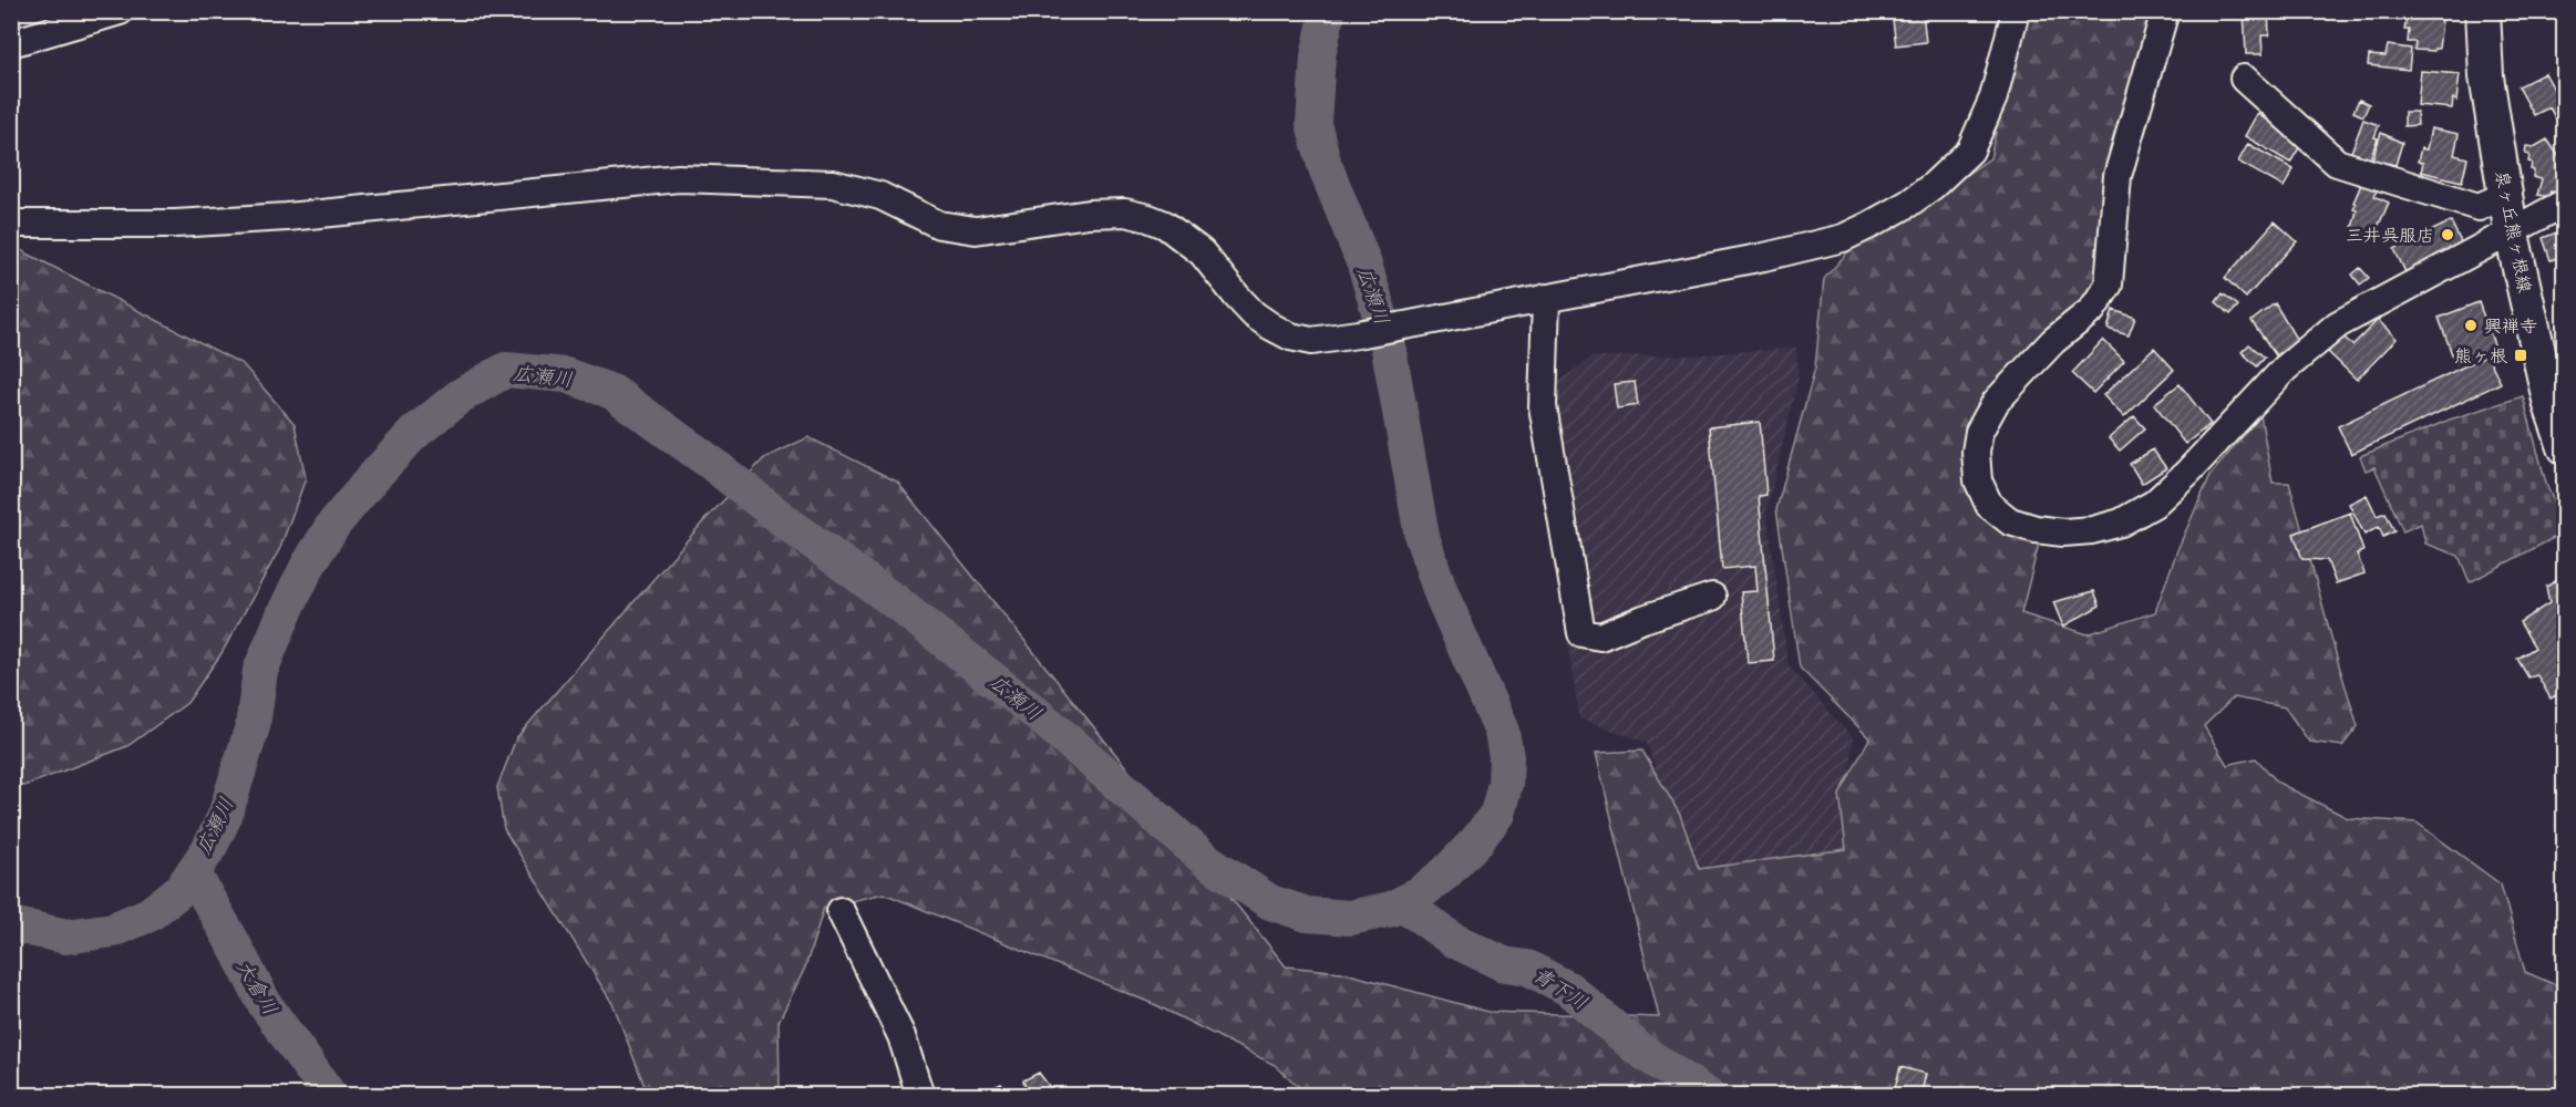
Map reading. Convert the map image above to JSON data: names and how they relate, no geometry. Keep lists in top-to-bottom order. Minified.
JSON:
{"streets":{"main road":["泉ヶ丘熊ヶ根線"]},"water":["広瀬川","大倉川","青下川"],"places":{"other":["三井呉服店","興禅寺"],"transit":["熊ヶ根"]}}
